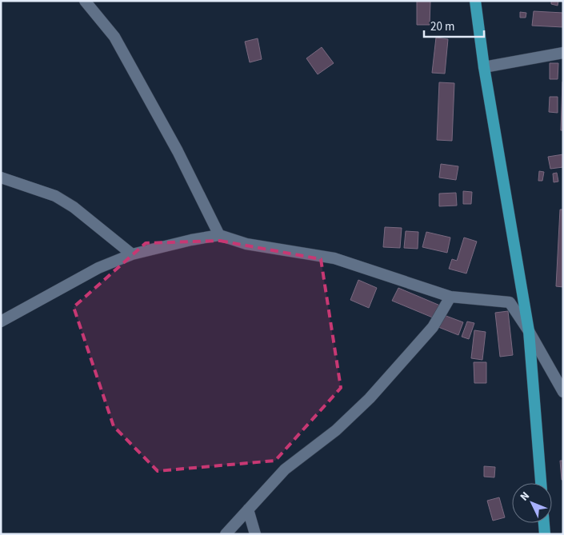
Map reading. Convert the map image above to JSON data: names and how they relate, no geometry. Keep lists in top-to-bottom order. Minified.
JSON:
{"scale_bar":"20 m","north":"top left"}
